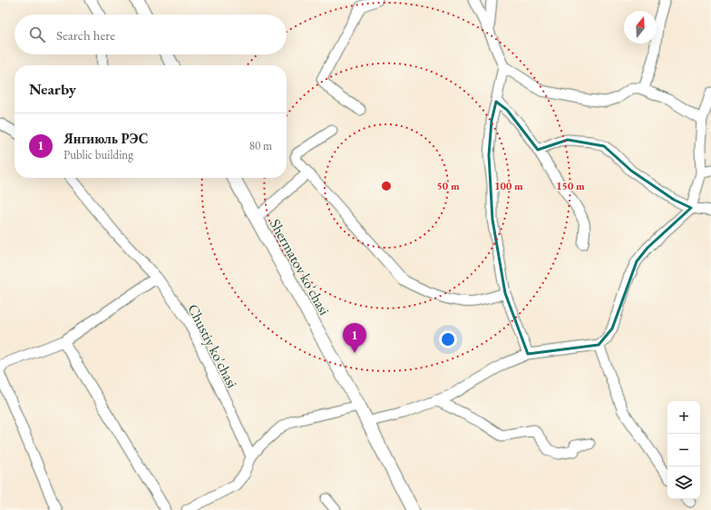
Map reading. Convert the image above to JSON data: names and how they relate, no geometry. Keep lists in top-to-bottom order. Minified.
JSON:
{"streets":{"main road":["Shermatov ko'chasi"],"street":["Chustiy ko'chasi"]},"north":"top","page":{"search":"Search here","heading":"Nearby","list":[{"mark":"1","name":"Янгиюль РЭС","note":"Public building","value":"80 m"}],"pins":"1","map_buttons":["+","−"]},"rings":["50 m","100 m","150 m"]}
